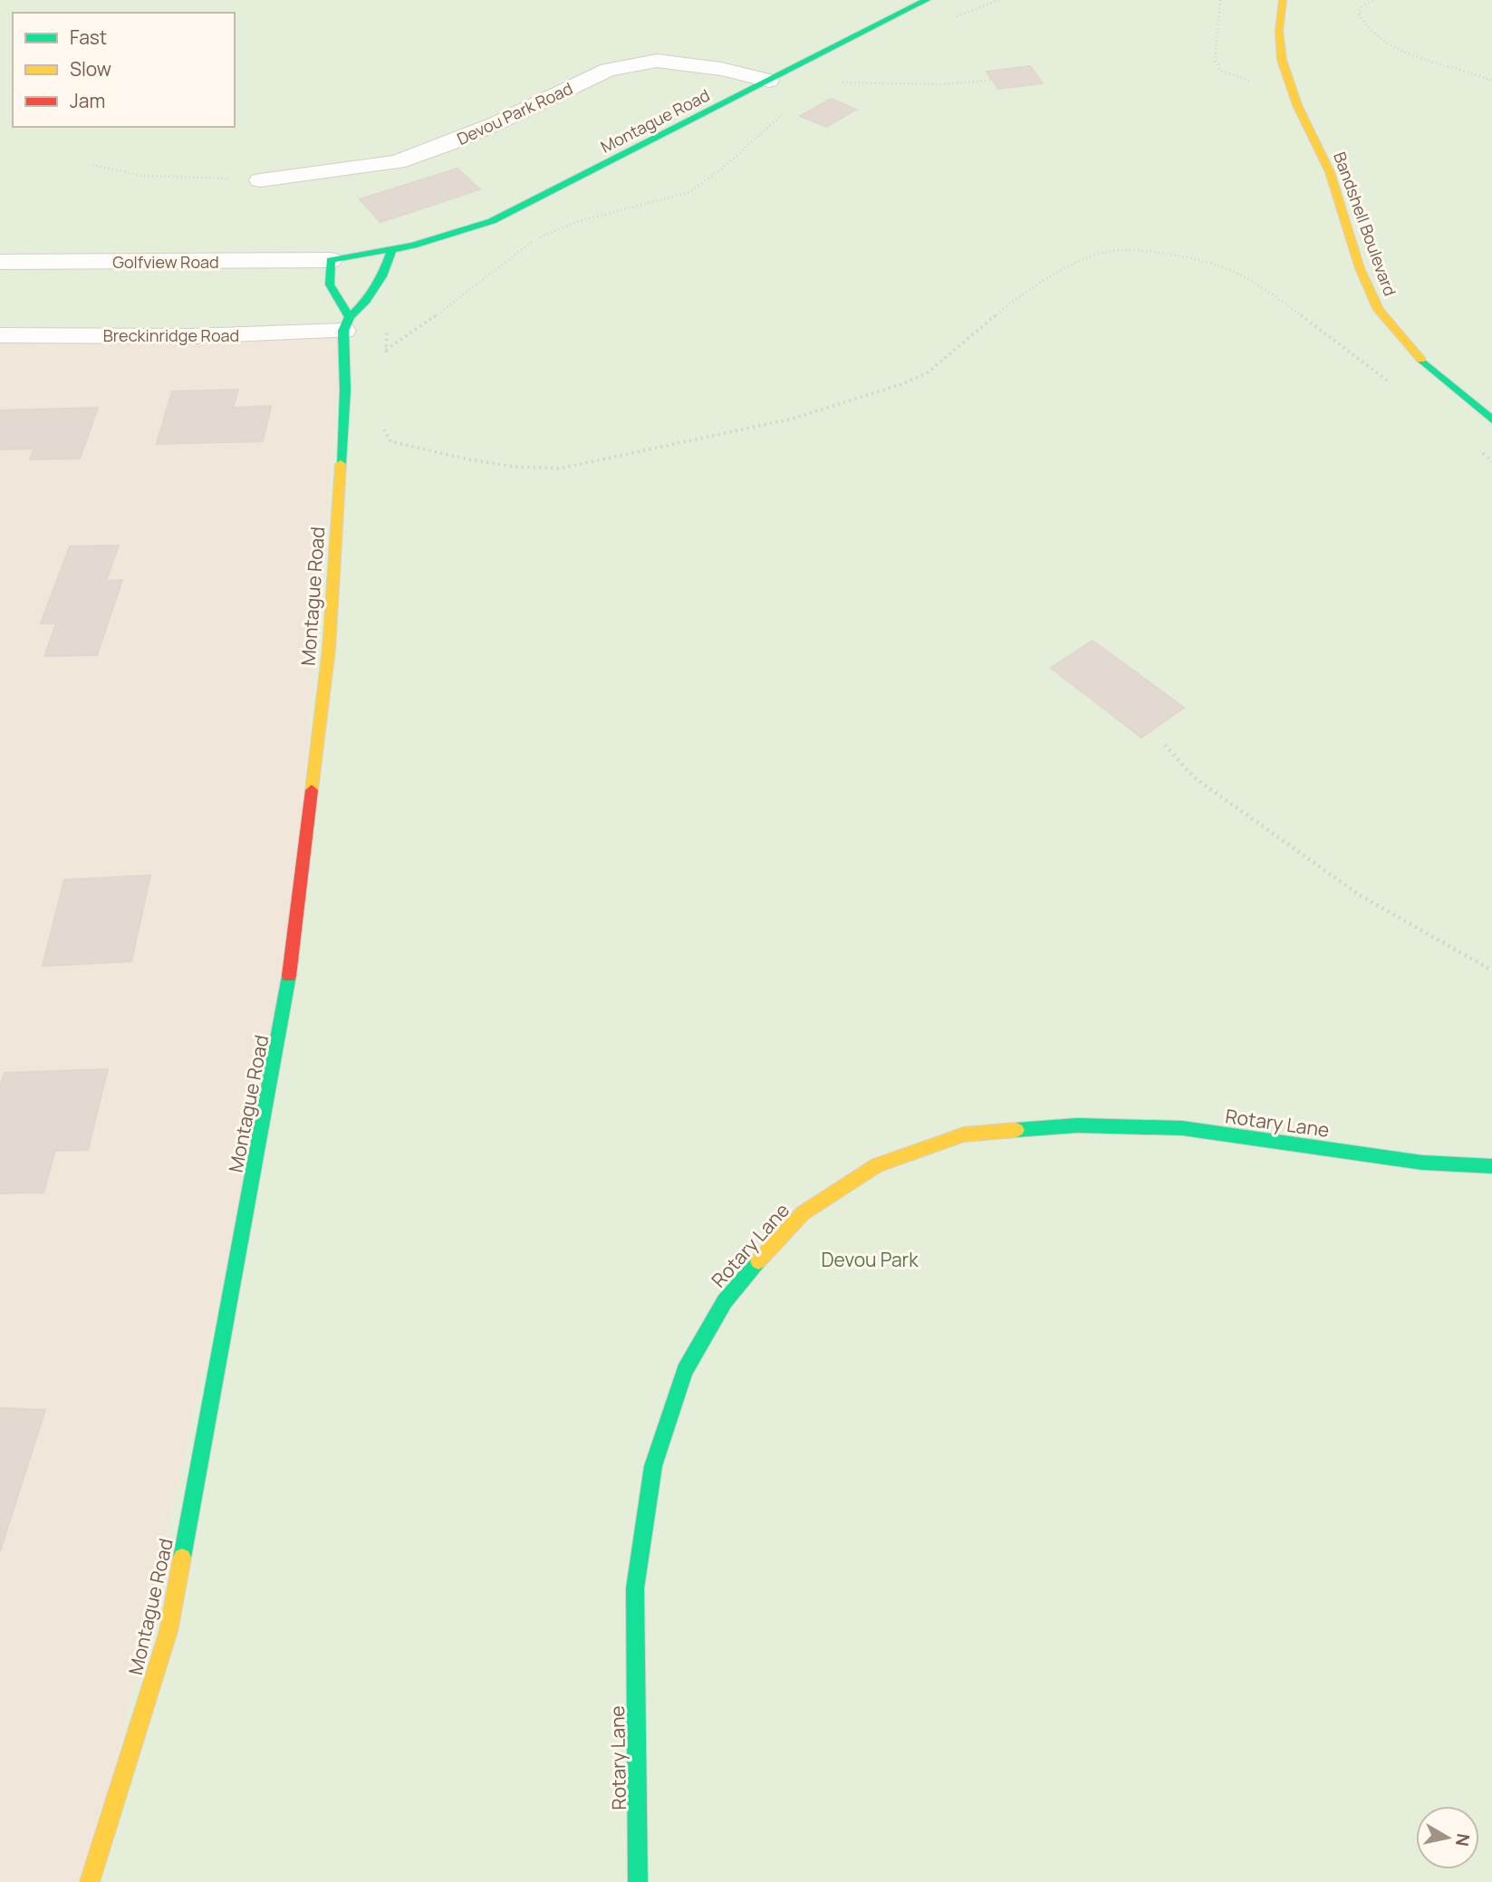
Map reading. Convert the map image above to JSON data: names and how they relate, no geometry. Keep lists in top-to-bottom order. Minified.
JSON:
{"streets":{"street":["Devou Park Road","Montague Road","Bandshell Boulevard","Golfview Road","Breckinridge Road","Rotary Lane"]},"crossings":[["Devou Park Road","Montague Road"],["Montague Road","Golfview Road"],["Montague Road","Breckinridge Road"]],"parks":["Devou Park"],"legend":["Fast","Slow","Jam"],"north":"right"}
